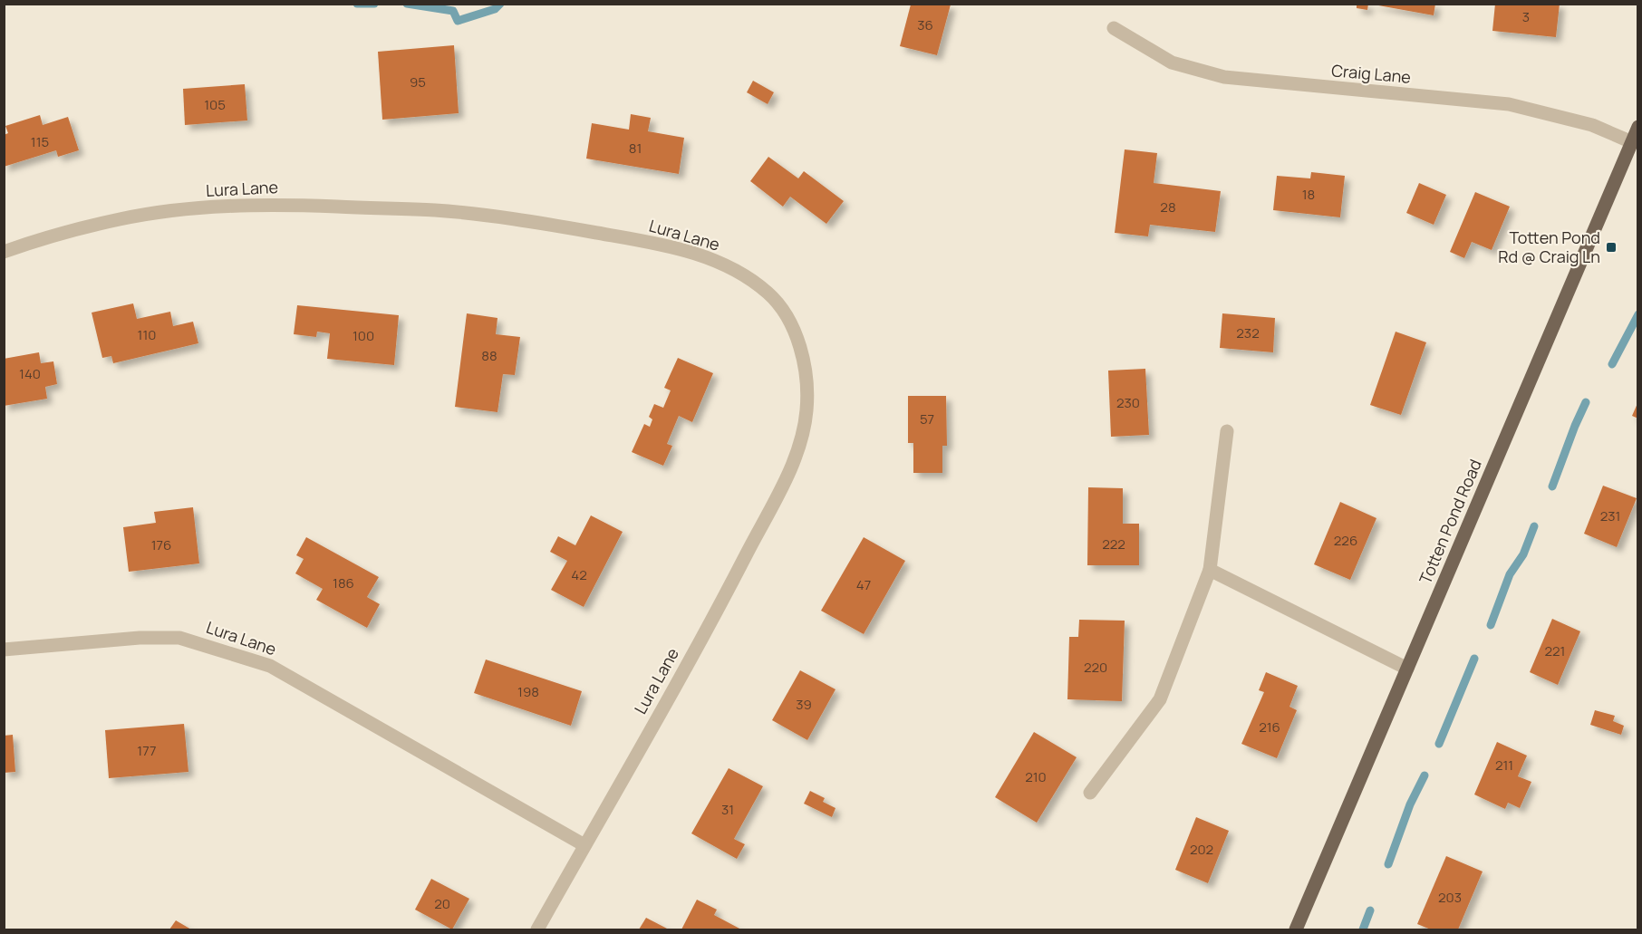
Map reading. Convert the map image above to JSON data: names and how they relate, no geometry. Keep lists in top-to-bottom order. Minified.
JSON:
{"streets":{"main road":["Totten Pond Road"],"street":["Craig Lane","Lura Lane"]},"crossings":[["Craig Lane","Totten Pond Road"]],"places":{"transit":["Totten Pond Rd @ Craig Ln"]},"house_numbers":["3","36","95","105","115","81","18","28","232","110","100","88","140","230","57","231","226","222","176","42","186","47","221","220","198","39","216","177","211","210","31","202","203","20"]}
